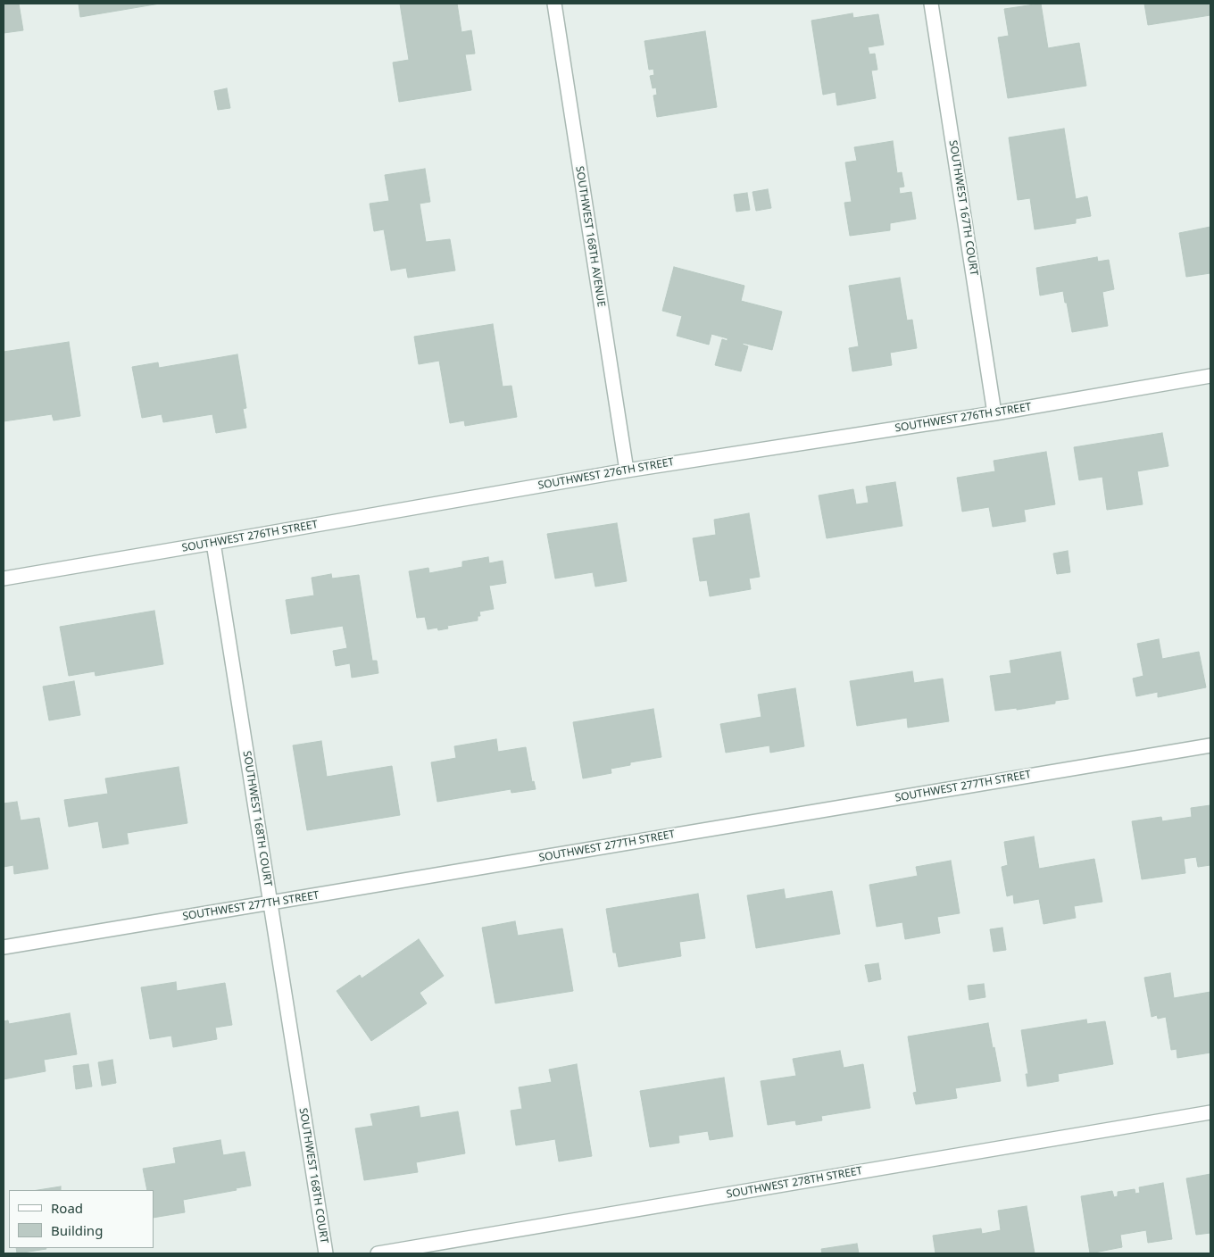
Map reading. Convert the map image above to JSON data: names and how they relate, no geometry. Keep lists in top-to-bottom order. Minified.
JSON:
{"streets":{"street":["SOUTHWEST 167TH COURT","SOUTHWEST 168TH AVENUE","SOUTHWEST 276TH STREET","SOUTHWEST 277TH STREET","SOUTHWEST 168TH COURT","SOUTHWEST 278TH STREET"]},"crossings":[["SOUTHWEST 167TH COURT","SOUTHWEST 276TH STREET"],["SOUTHWEST 168TH AVENUE","SOUTHWEST 276TH STREET"],["SOUTHWEST 276TH STREET","SOUTHWEST 168TH COURT"],["SOUTHWEST 277TH STREET","SOUTHWEST 168TH COURT"]],"legend":["Road","Building"]}
